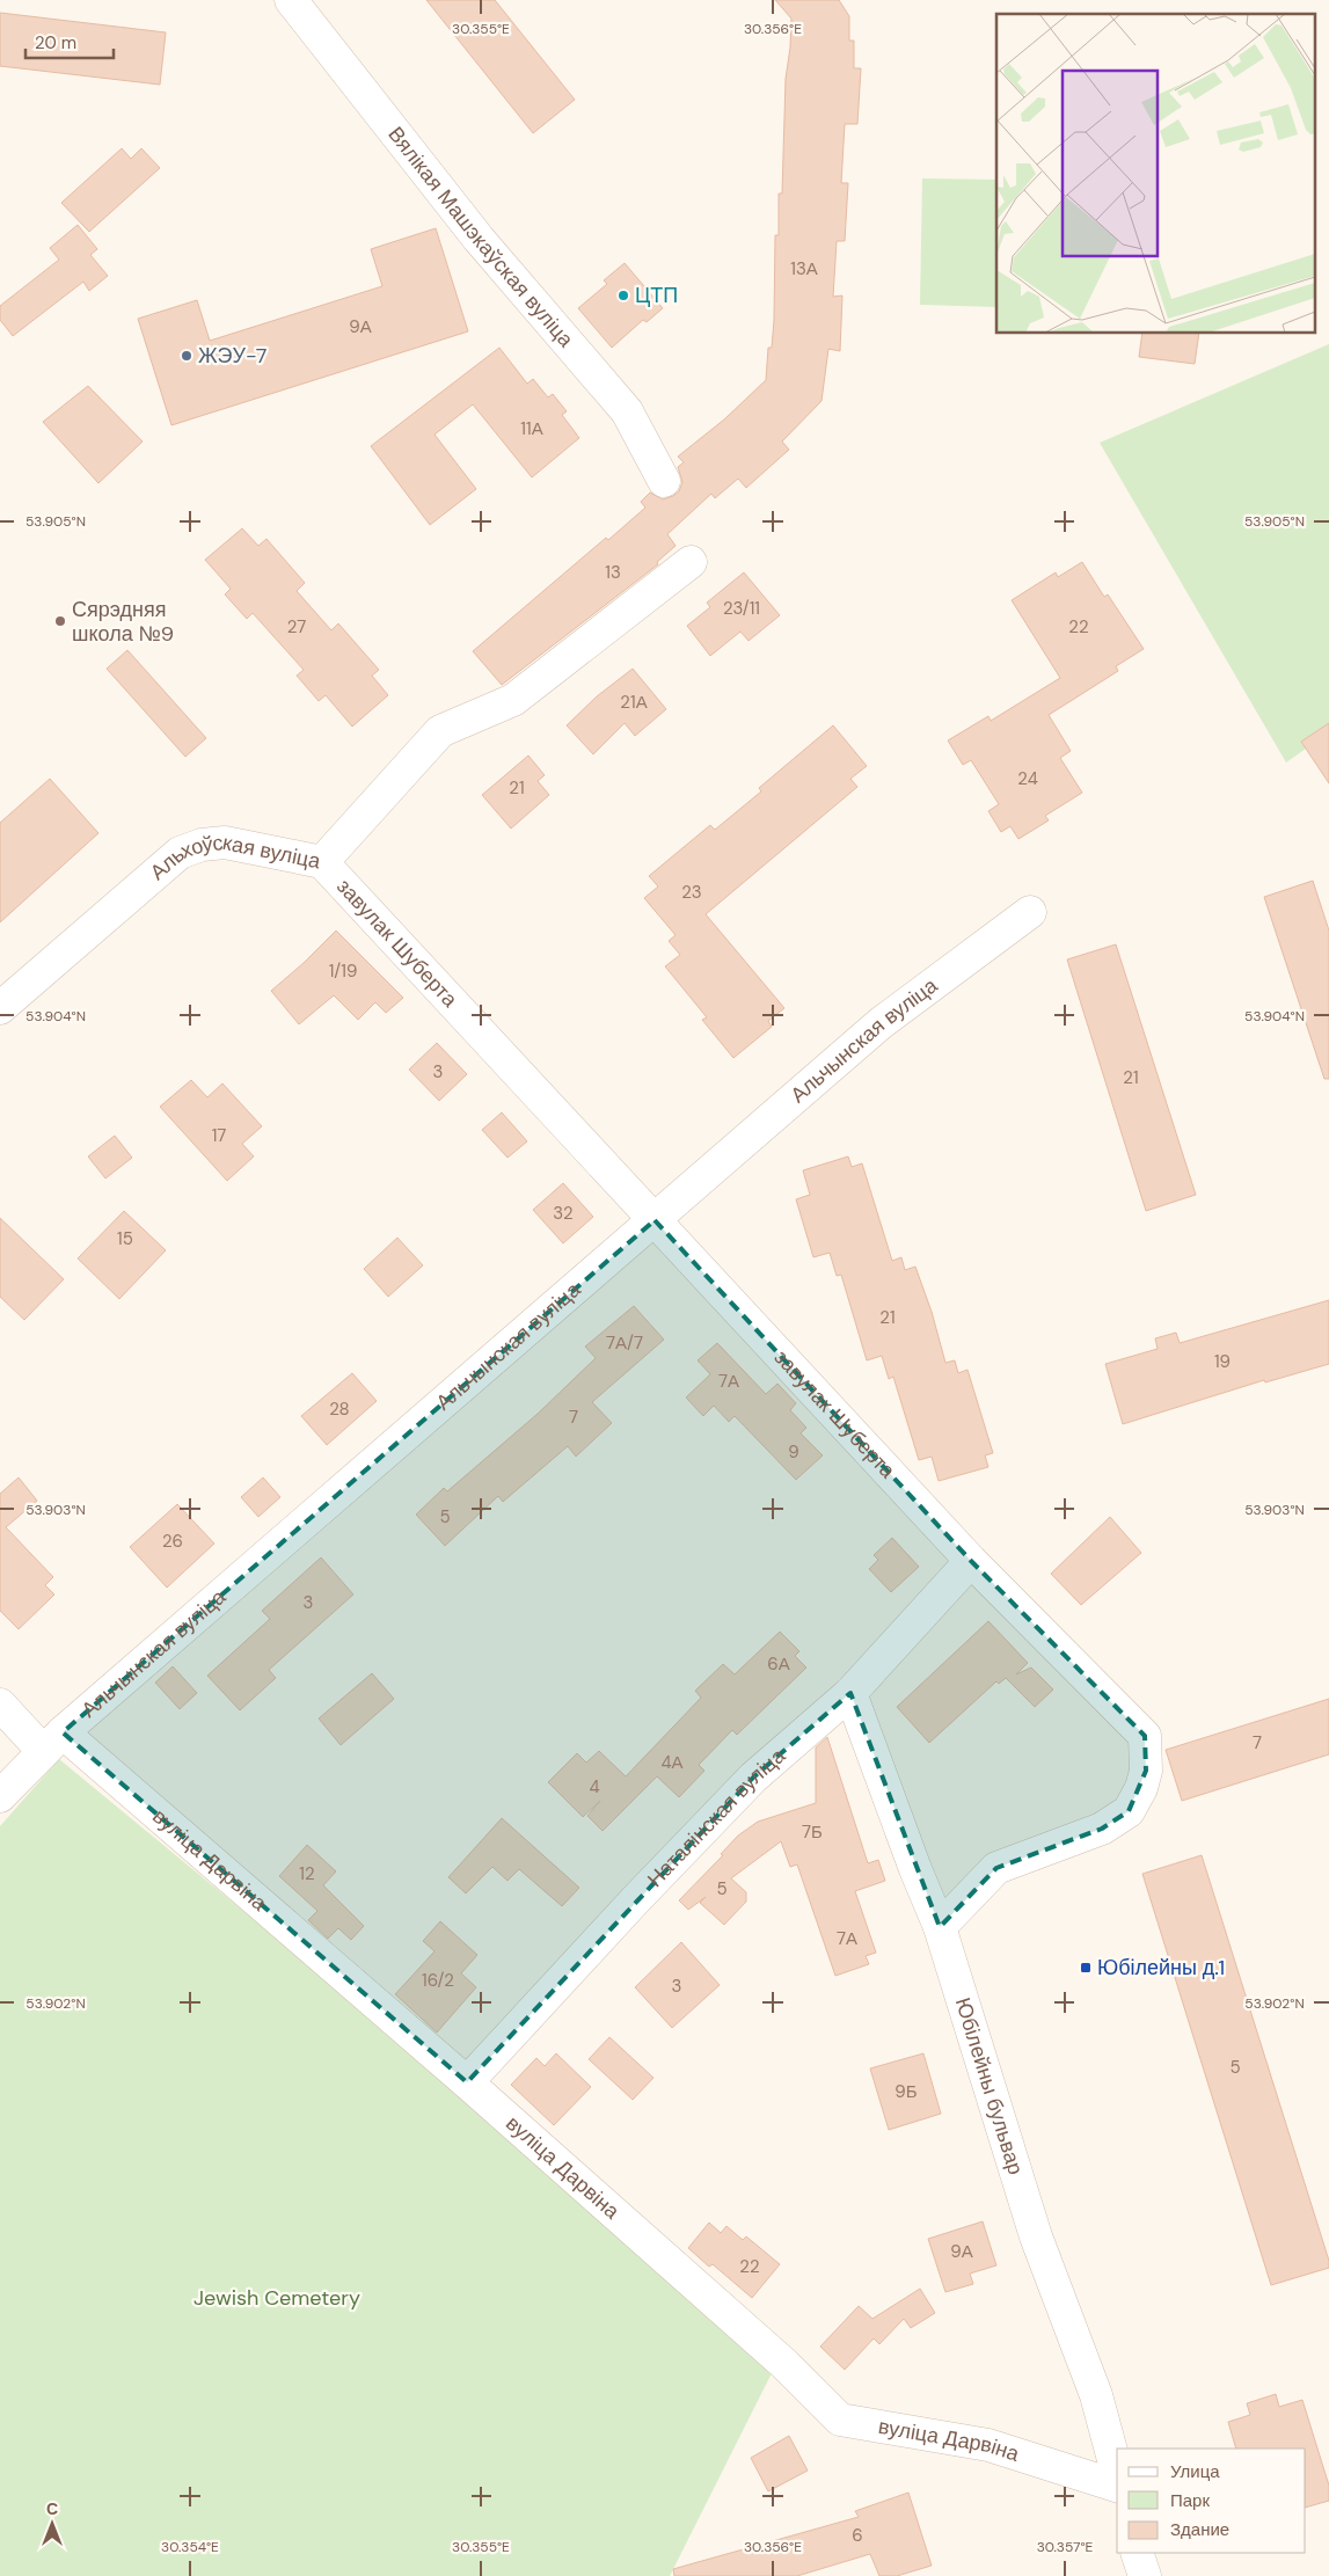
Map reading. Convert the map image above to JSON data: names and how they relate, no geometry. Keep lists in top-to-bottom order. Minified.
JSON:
{"streets":{"street":["Вялікая Машэкаўская вуліца","Альхоўская вуліца","завулак Шуберта","Альчынская вуліца","Наталінская вуліца","вуліца Дарвіна","Юбілейны бульвар"]},"crossings":[["Альхоўская вуліца","завулак Шуберта"],["завулак Шуберта","Альчынская вуліца"],["завулак Шуберта","Наталінская вуліца"],["завулак Шуберта","Юбілейны бульвар"],["Альчынская вуліца","вуліца Дарвіна"],["Наталінская вуліца","вуліца Дарвіна"],["Наталінская вуліца","Юбілейны бульвар"]],"parks":["Jewish Cemetery"],"places":{"other":["ЦТП","ЖЭУ-7","Сярэдняя школа №9"],"transit":["Юбілейны д.1"]},"house_numbers":["13А","9А","11А","13","23/11","27","22","21А","24","21","23","1/19","3","21","17","32","15","21","7А/7","19","7А","28","7","9","5","26","3","6А","7","4А","4","7Б","12","5","7А","16/2","3","5","9Б","9А","22","6"],"legend":["Улица","Парк","Здание"],"scale_bar":"20 m","north":"top","coordinates":["30.355°E","30.356°E","53.905°N","53.904°N","53.903°N","53.902°N","30.354°E","30.357°E"]}
